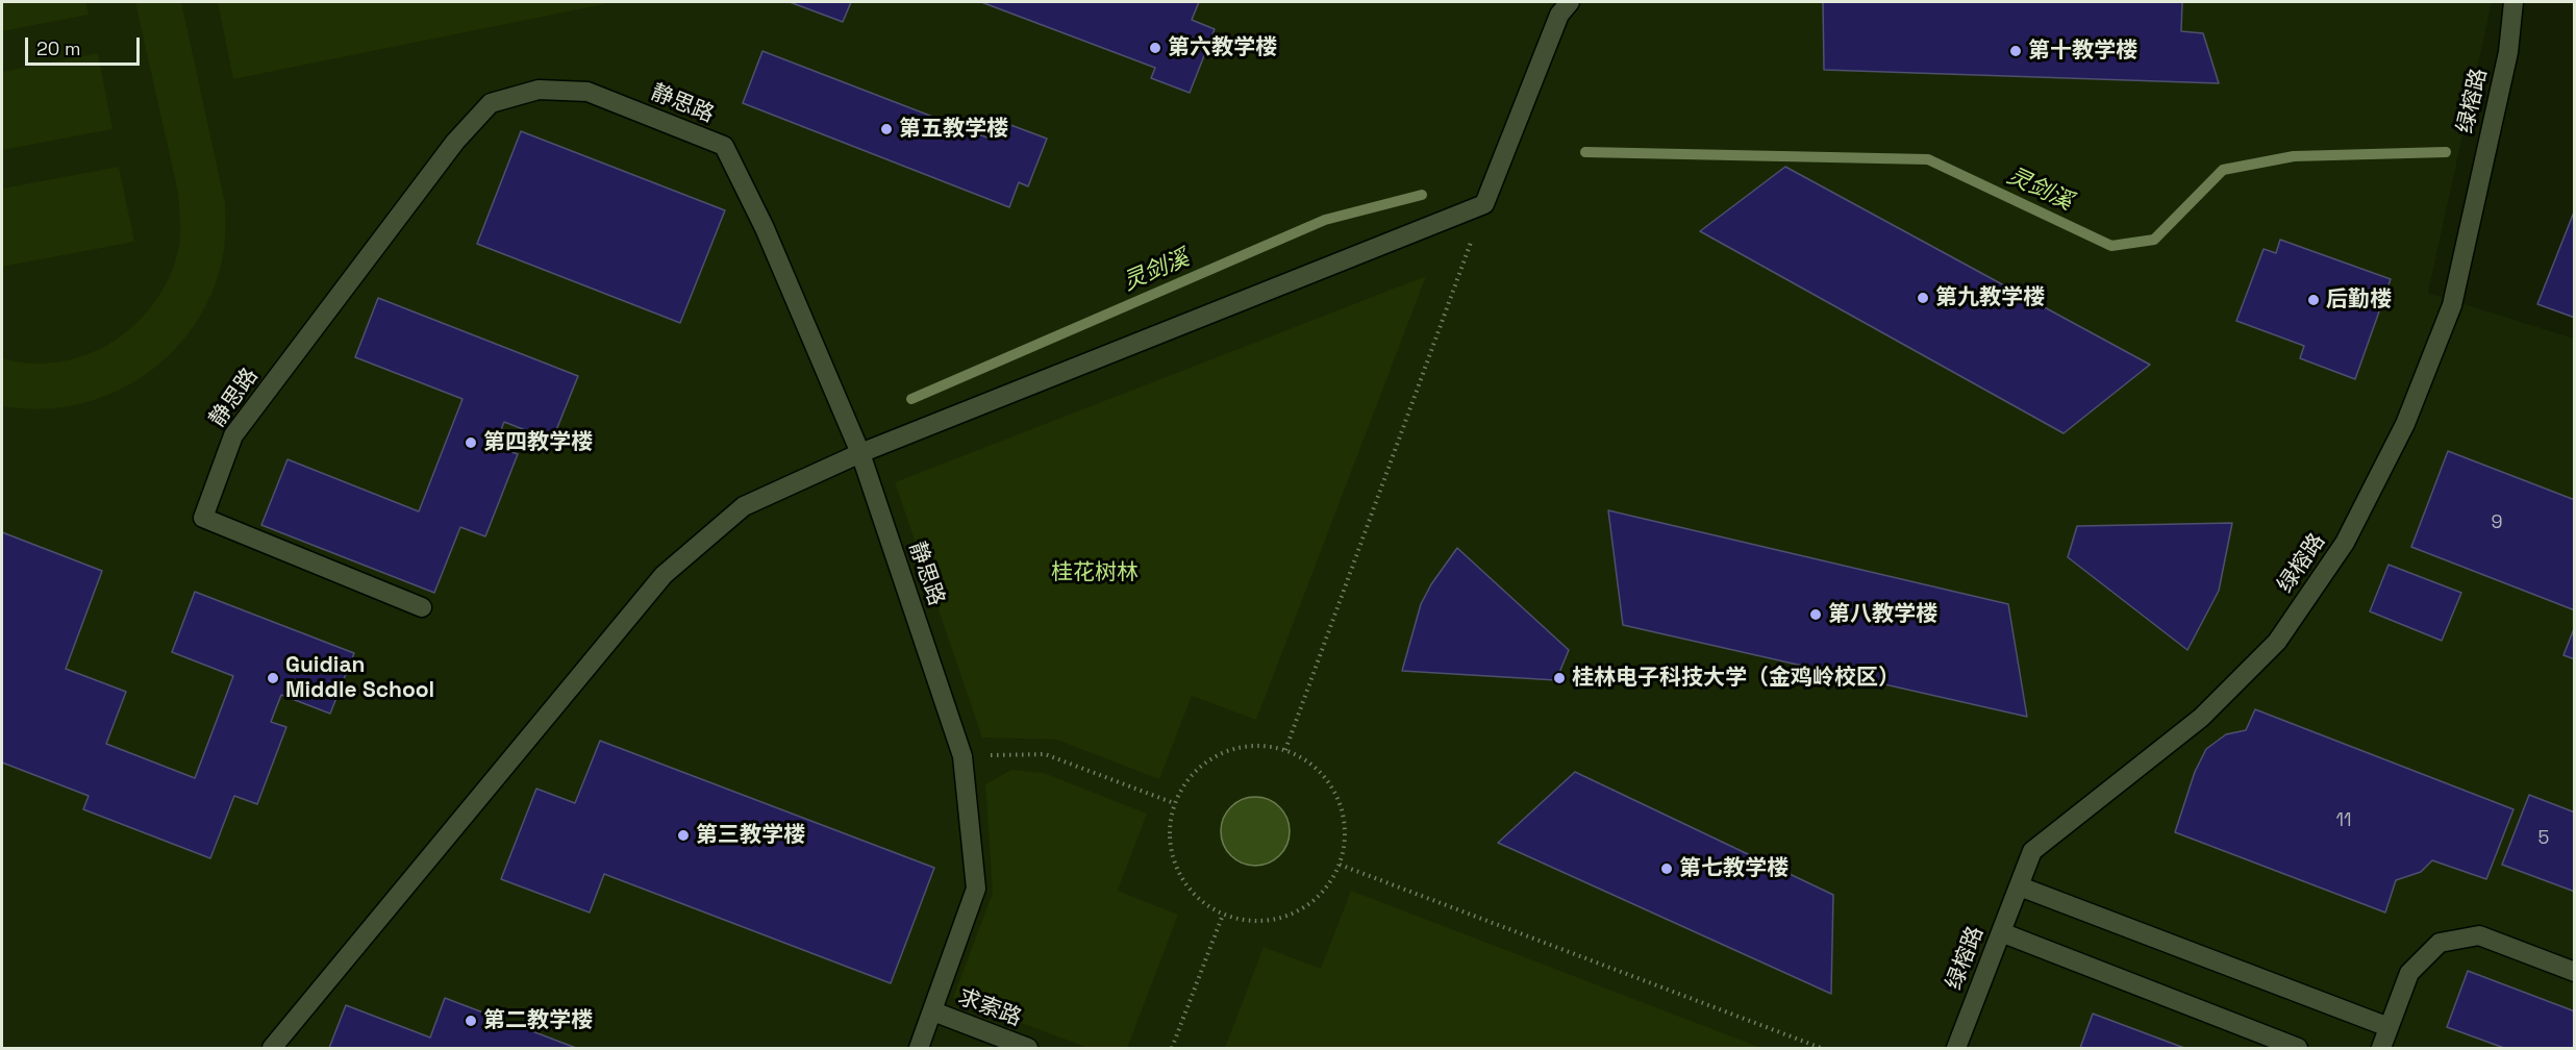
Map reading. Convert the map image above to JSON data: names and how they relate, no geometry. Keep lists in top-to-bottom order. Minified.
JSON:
{"streets":{"lane":["绿榕路","静思路","求索路"]},"crossings":[["静思路","求索路"]],"water":["灵剑溪"],"parks":["桂花树林"],"places":["第六教学楼","第十教学楼","第五教学楼","第九教学楼","后勤楼","第四教学楼","第八教学楼","Guidian Middle School","桂林电子科技大学（金鸡岭校区）","第三教学楼","第七教学楼","第二教学楼"],"house_numbers":["9","11","5"],"scale_bar":"20 m"}
